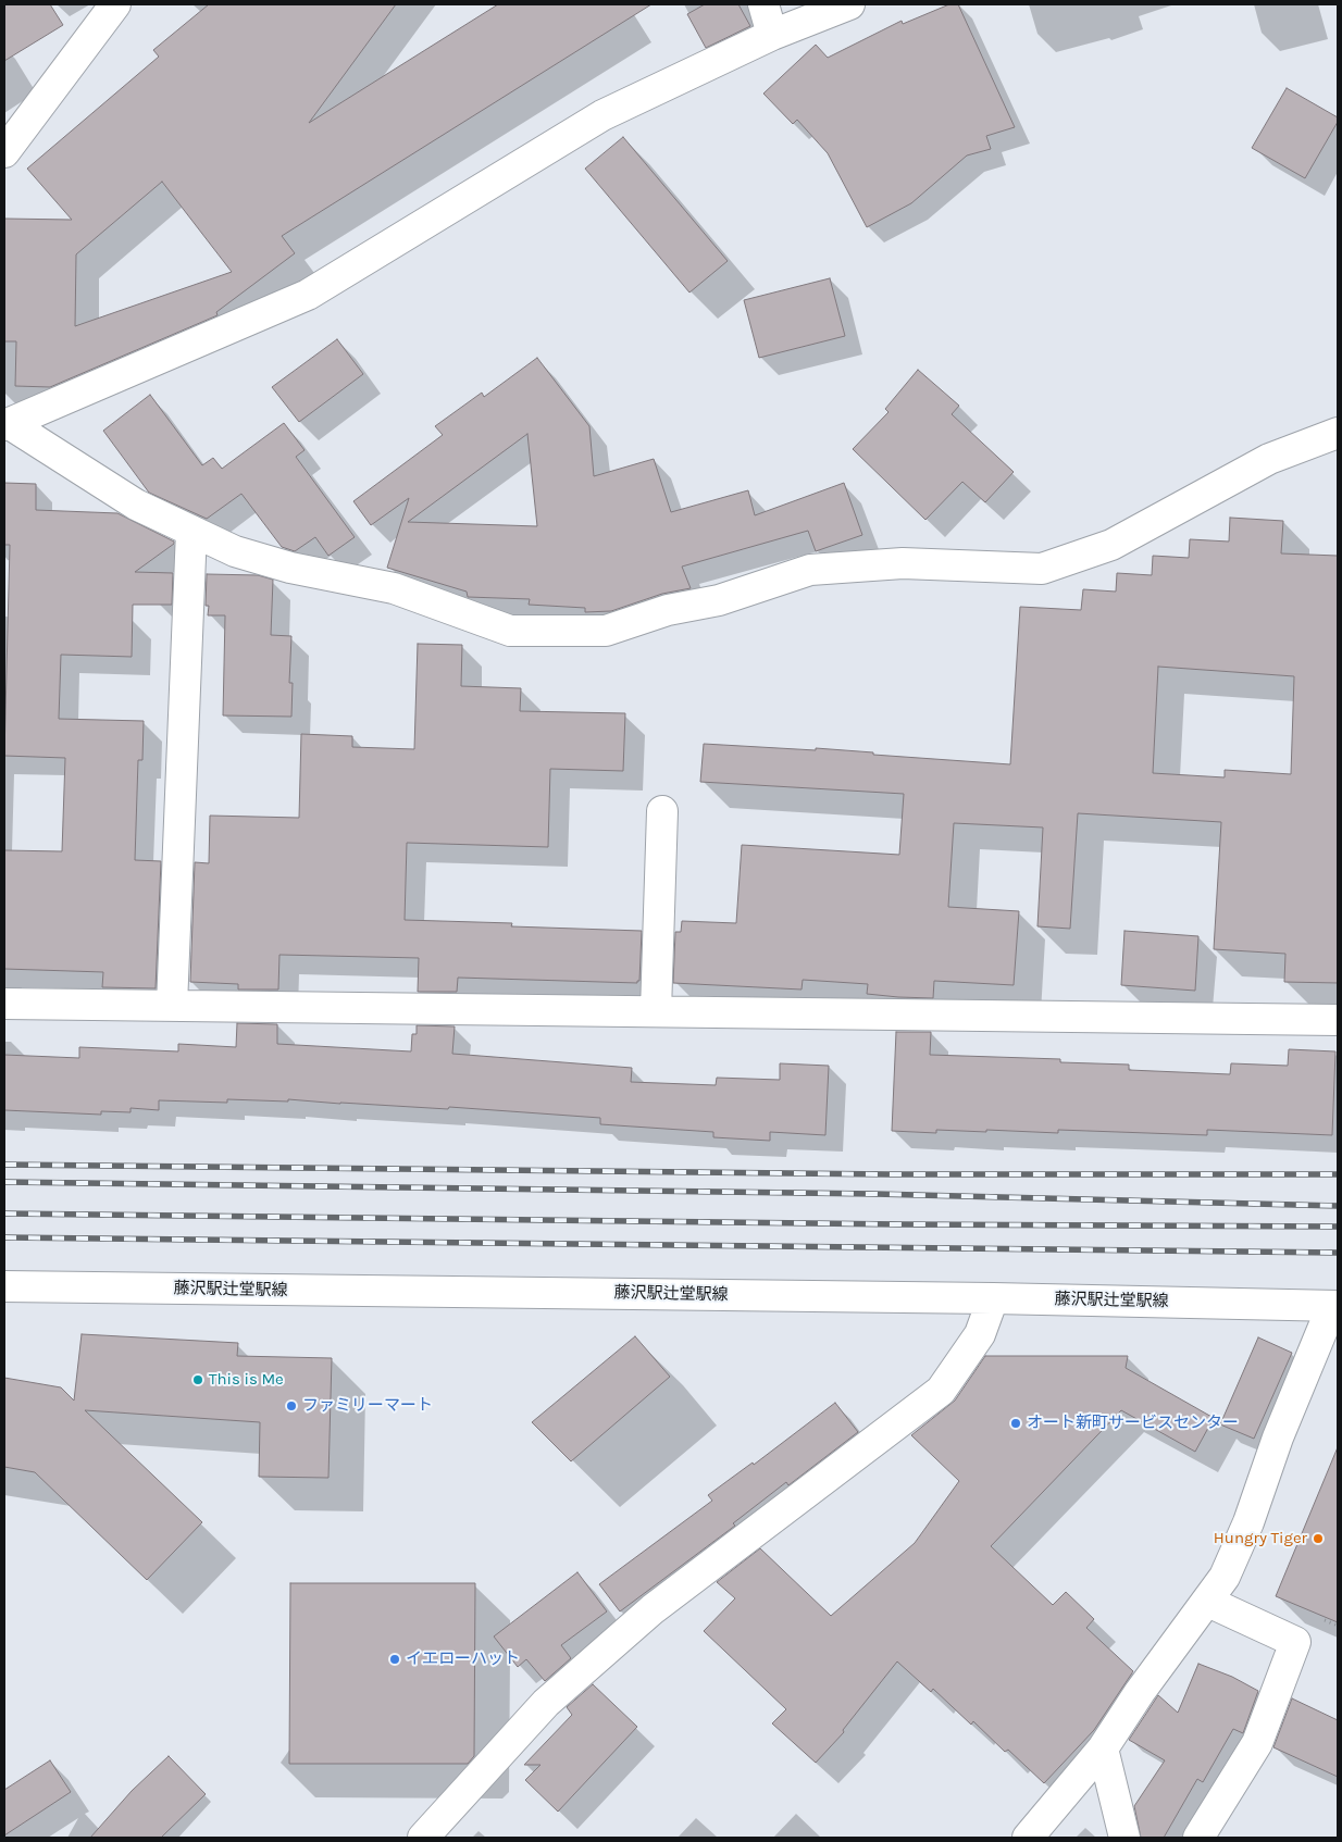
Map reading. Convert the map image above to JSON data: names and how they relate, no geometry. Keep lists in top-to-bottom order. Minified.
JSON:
{"streets":{"street":["藤沢駅辻堂駅線"]},"places":["This is Me","ファミリーマート","オート新町サービスセンター","Hungry Tiger","イエローハット"]}
